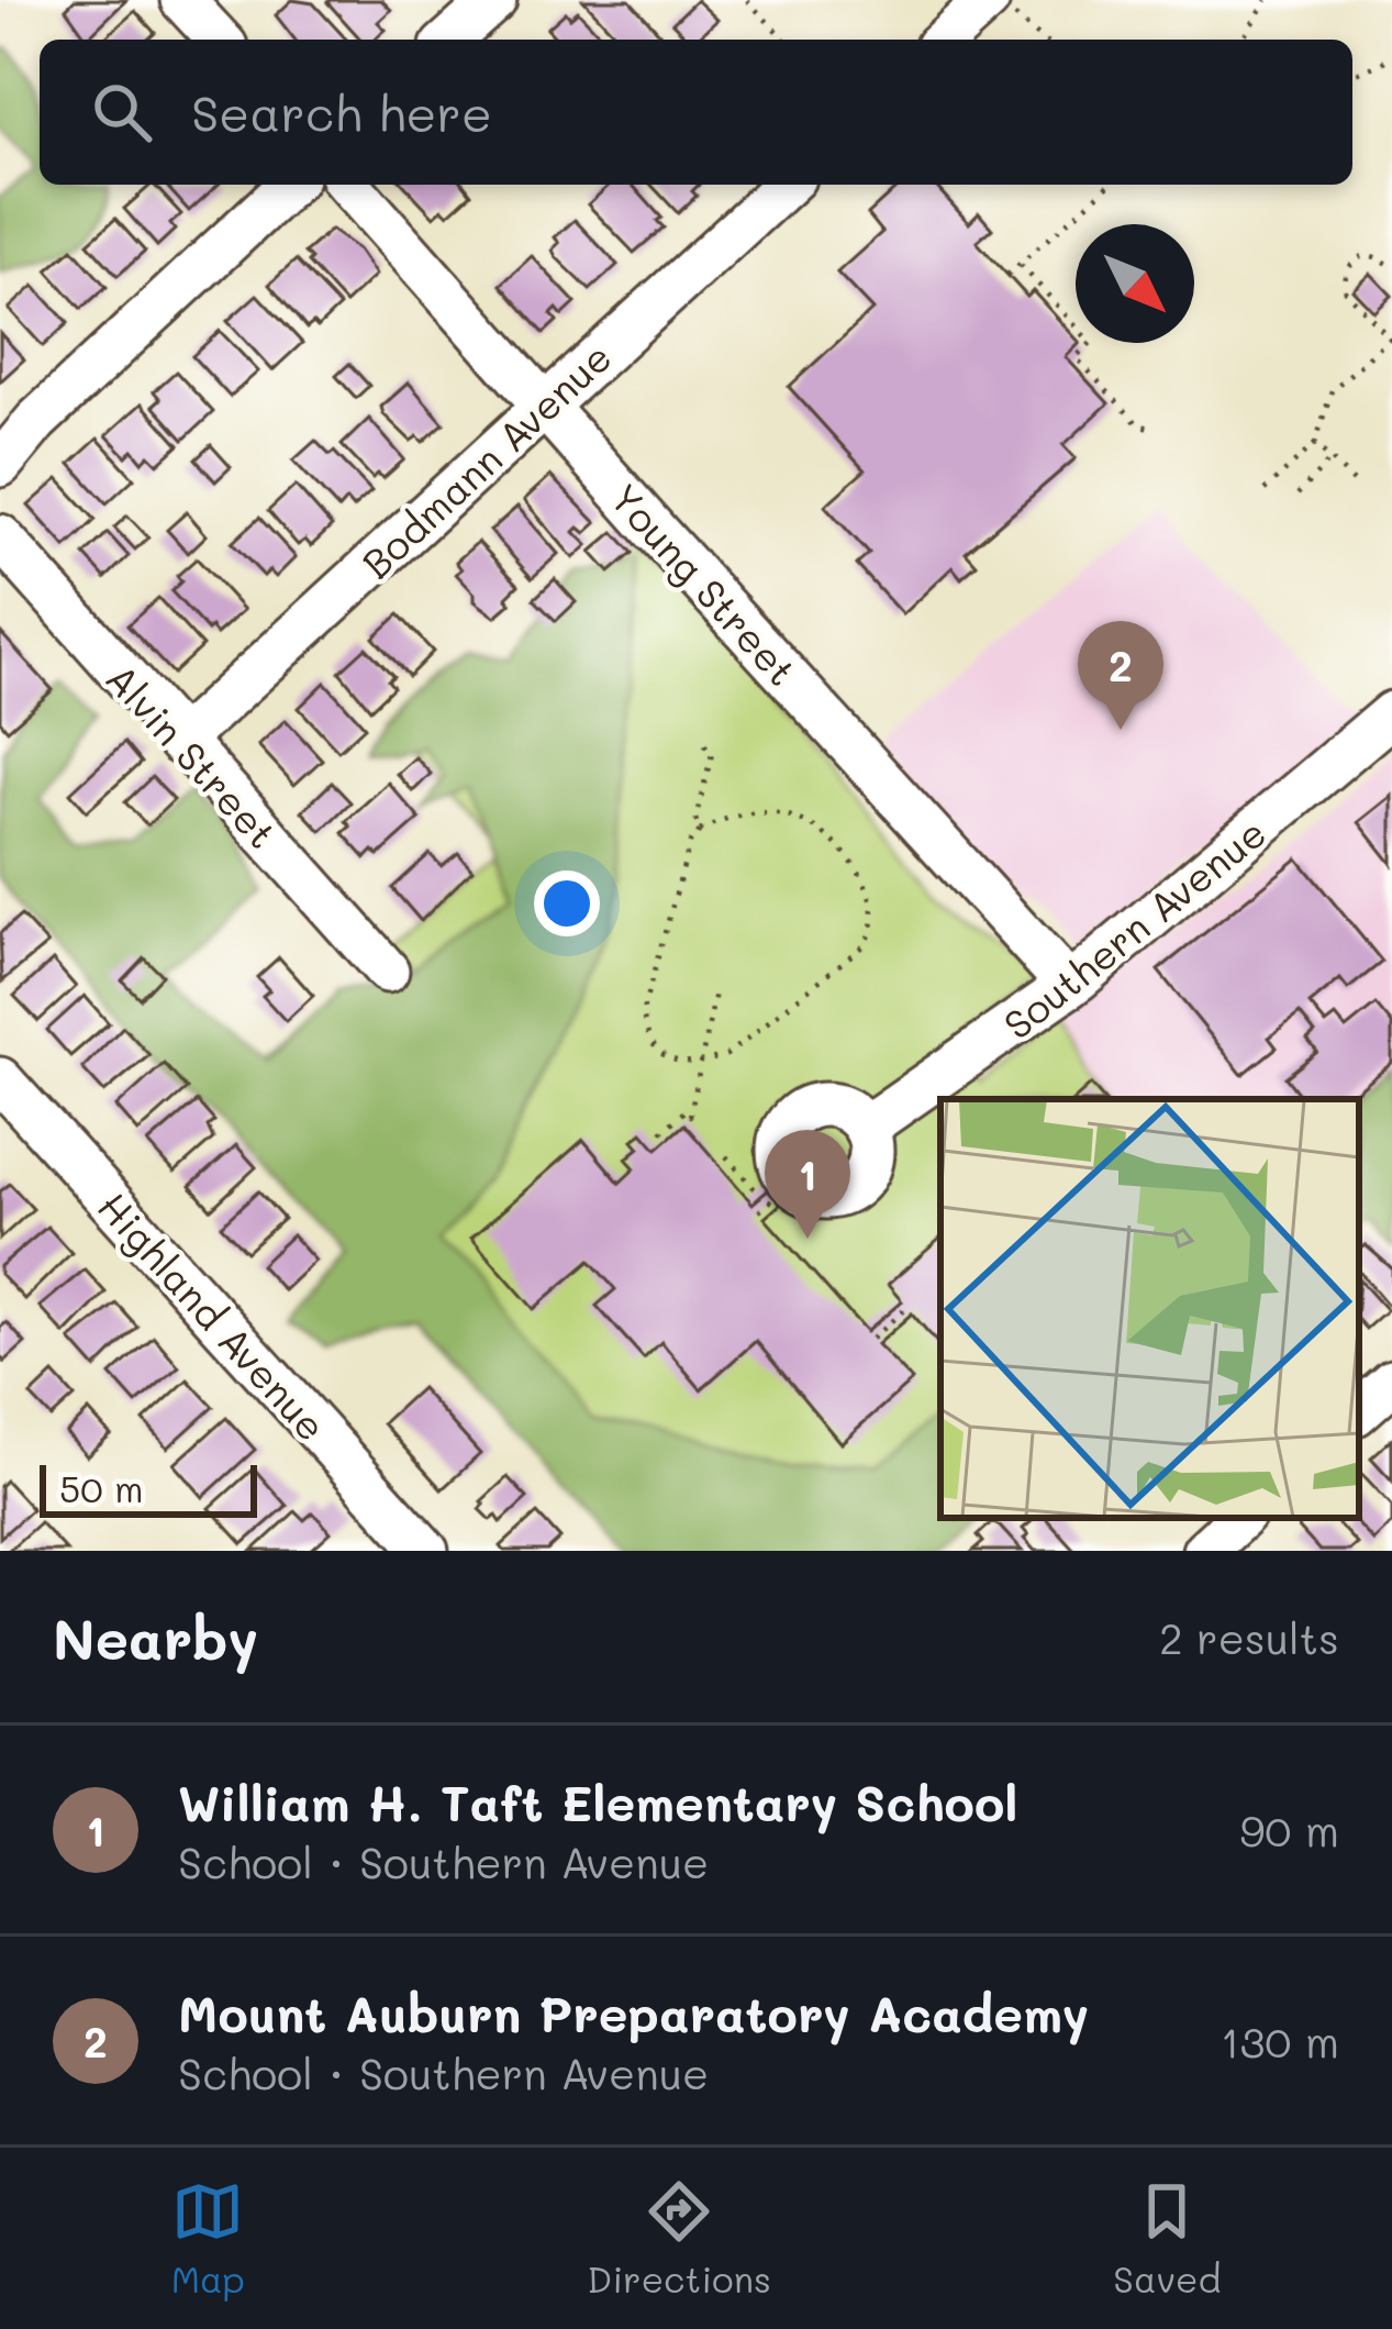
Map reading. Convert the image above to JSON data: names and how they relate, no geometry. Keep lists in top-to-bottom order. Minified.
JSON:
{"streets":{"street":["Bodmann Avenue","Young Street","Alvin Street","Southern Avenue","Highland Avenue"]},"crossings":[["Bodmann Avenue","Young Street"],["Bodmann Avenue","Alvin Street"],["Young Street","Southern Avenue"]],"scale_bar":"50 m","north":"bottom right","page":{"search":"Search here","pins":["2","1"],"scale":"50 m","heading":["Nearby","2 results"],"list":[{"mark":"1","name":"William H. Taft Elementary School","note":"School · Southern Avenue","value":"90 m"},{"mark":"2","name":"Mount Auburn Preparatory Academy","note":"School · Southern Avenue","value":"130 m"}],"nav":["Map","Directions","Saved"]}}
